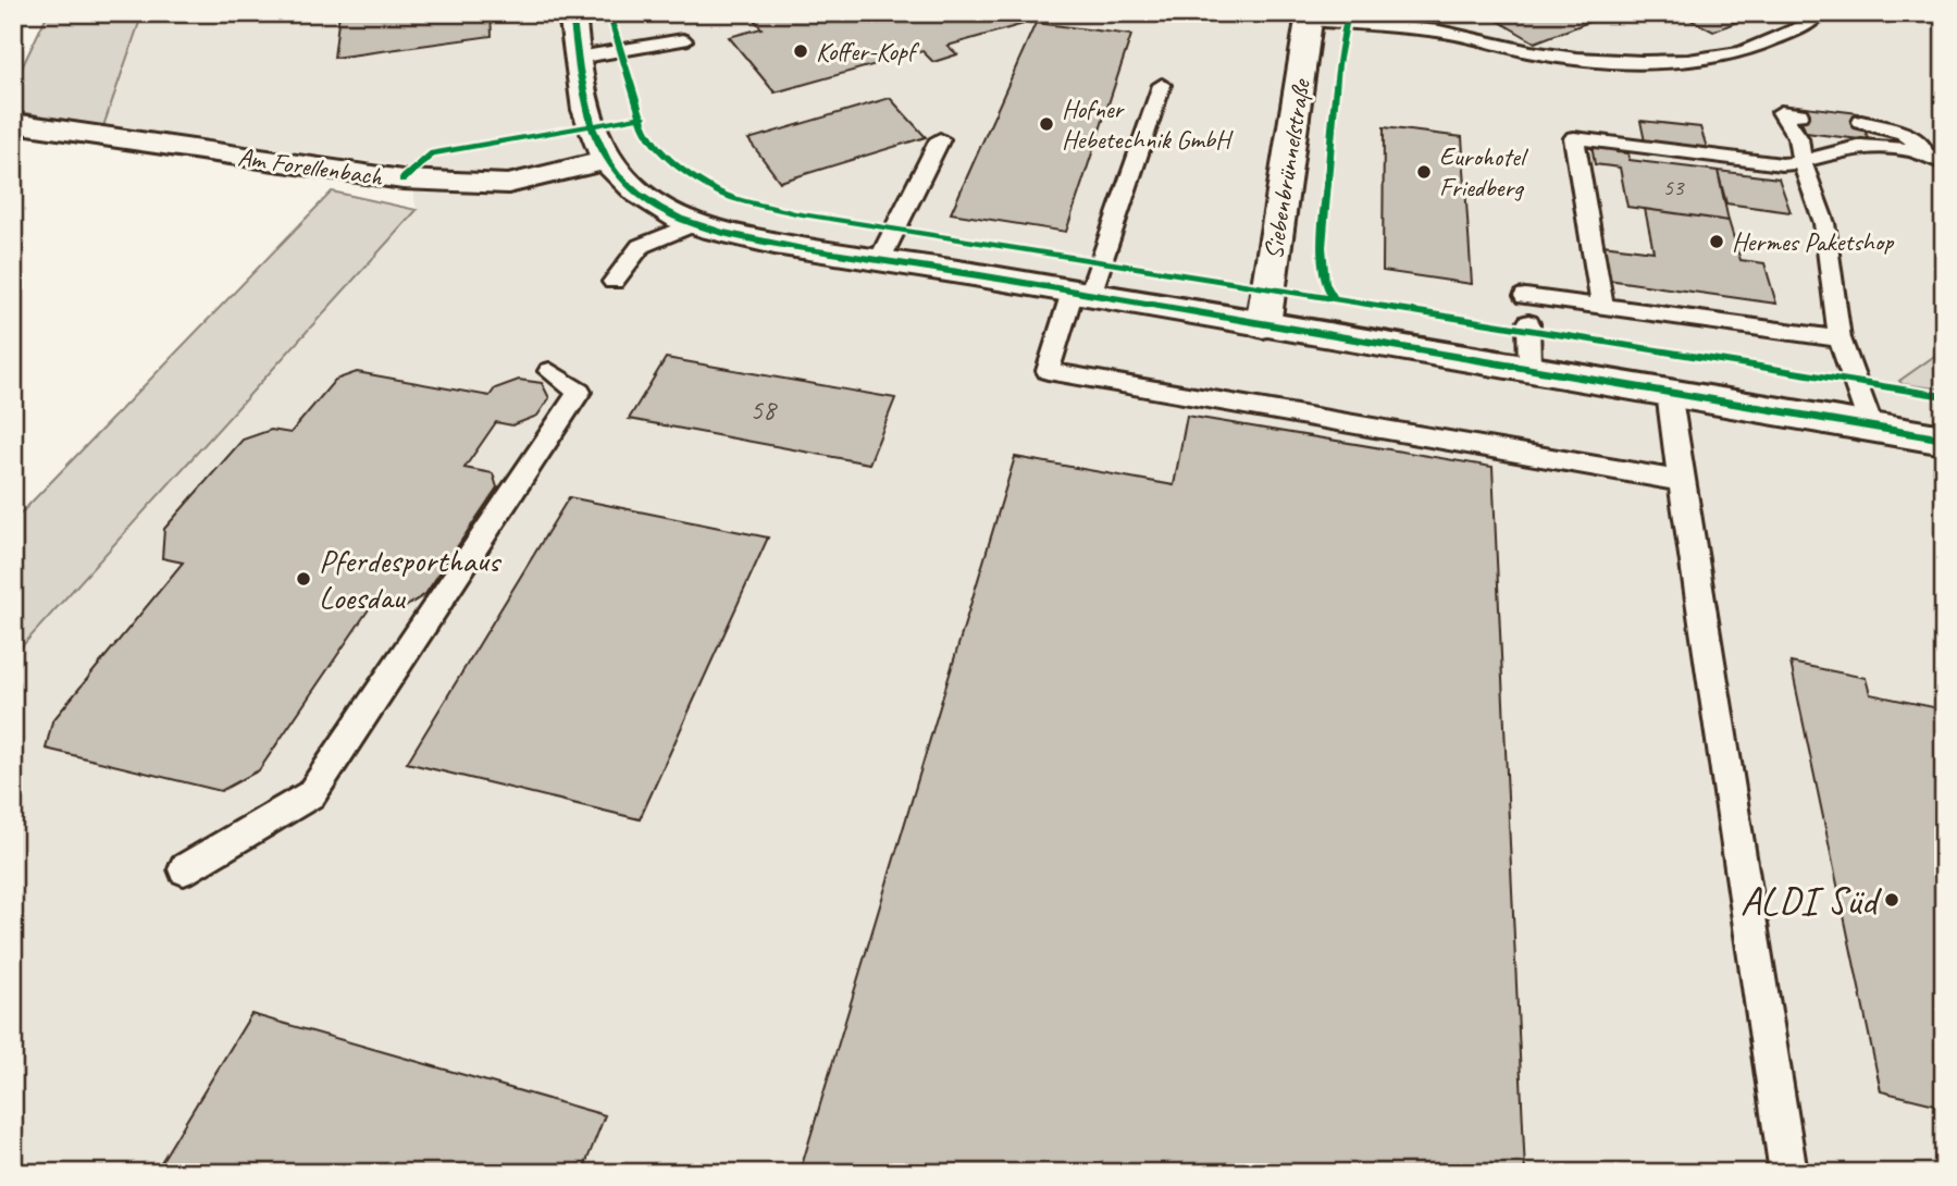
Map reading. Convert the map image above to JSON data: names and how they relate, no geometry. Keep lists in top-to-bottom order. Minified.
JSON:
{"streets":{"street":["Am Forellenbach","Siebenbrünnelstraße"]},"places":["Koffer-Kopf","Hofner Hebetechnik GmbH","Eurohotel Friedberg","Hermes Paketshop","Pferdesporthaus Loesdau","ALDI Süd"],"house_numbers":["53","58"]}
